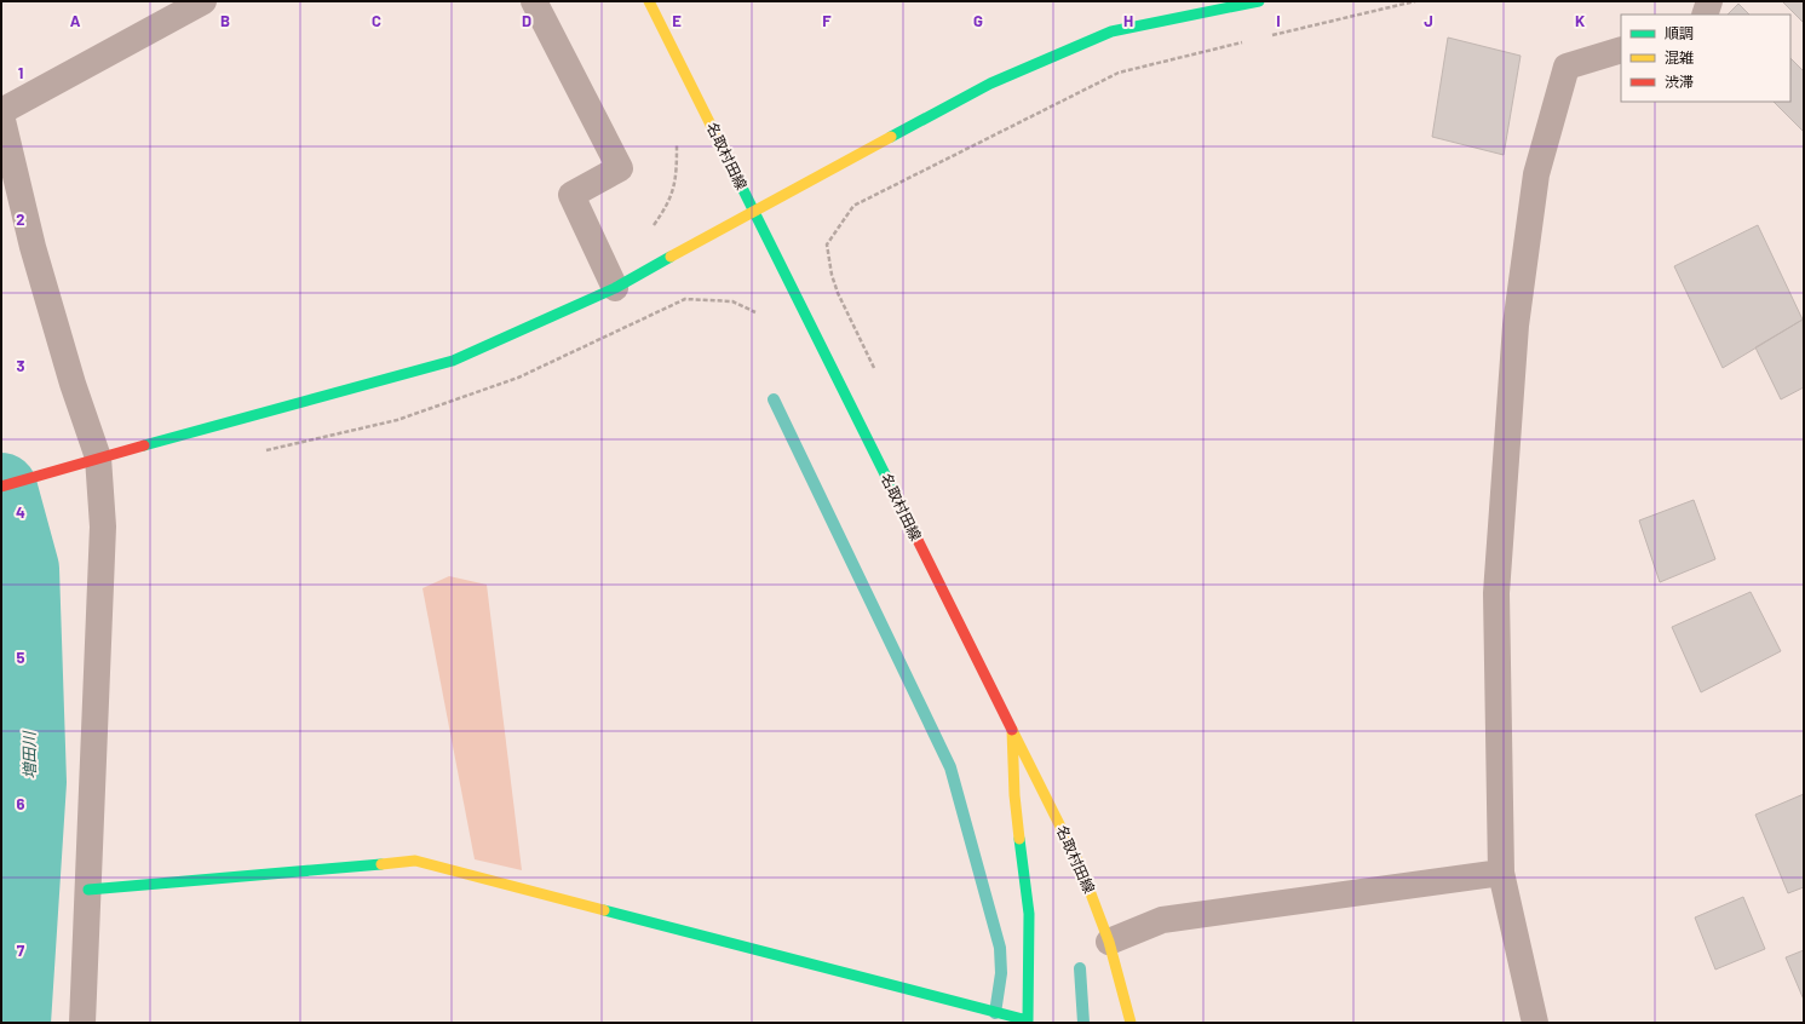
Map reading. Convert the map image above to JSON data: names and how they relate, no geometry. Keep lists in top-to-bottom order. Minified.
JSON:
{"streets":{"street":["名取村田線"]},"water":["増田川"],"legend":["順調","混雑","渋滞"],"grid":{"columns":["A","B","C","D","E","F","G","H","I","J","K"],"rows":["1","2","3","4","5","6","7"]}}
